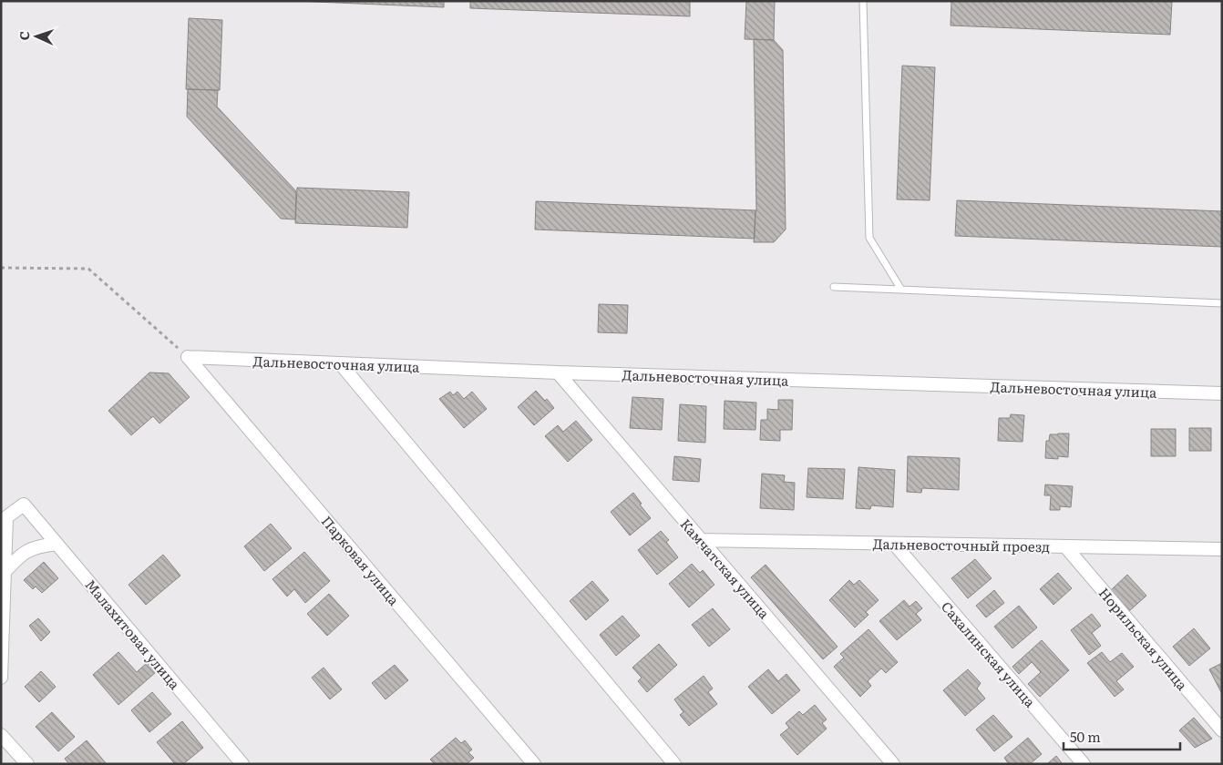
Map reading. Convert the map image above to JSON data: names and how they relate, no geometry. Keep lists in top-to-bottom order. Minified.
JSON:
{"streets":{"street":["Дальневосточная улица","Дальневосточный проезд","Парковая улица","Камчатская улица","Малахитовая улица","Норильская улица","Сахалинская улица"]},"crossings":[["Дальневосточная улица","Парковая улица"],["Дальневосточная улица","Камчатская улица"],["Дальневосточный проезд","Камчатская улица"],["Дальневосточный проезд","Норильская улица"],["Дальневосточный проезд","Сахалинская улица"]],"scale_bar":"50 m","north":"left"}
